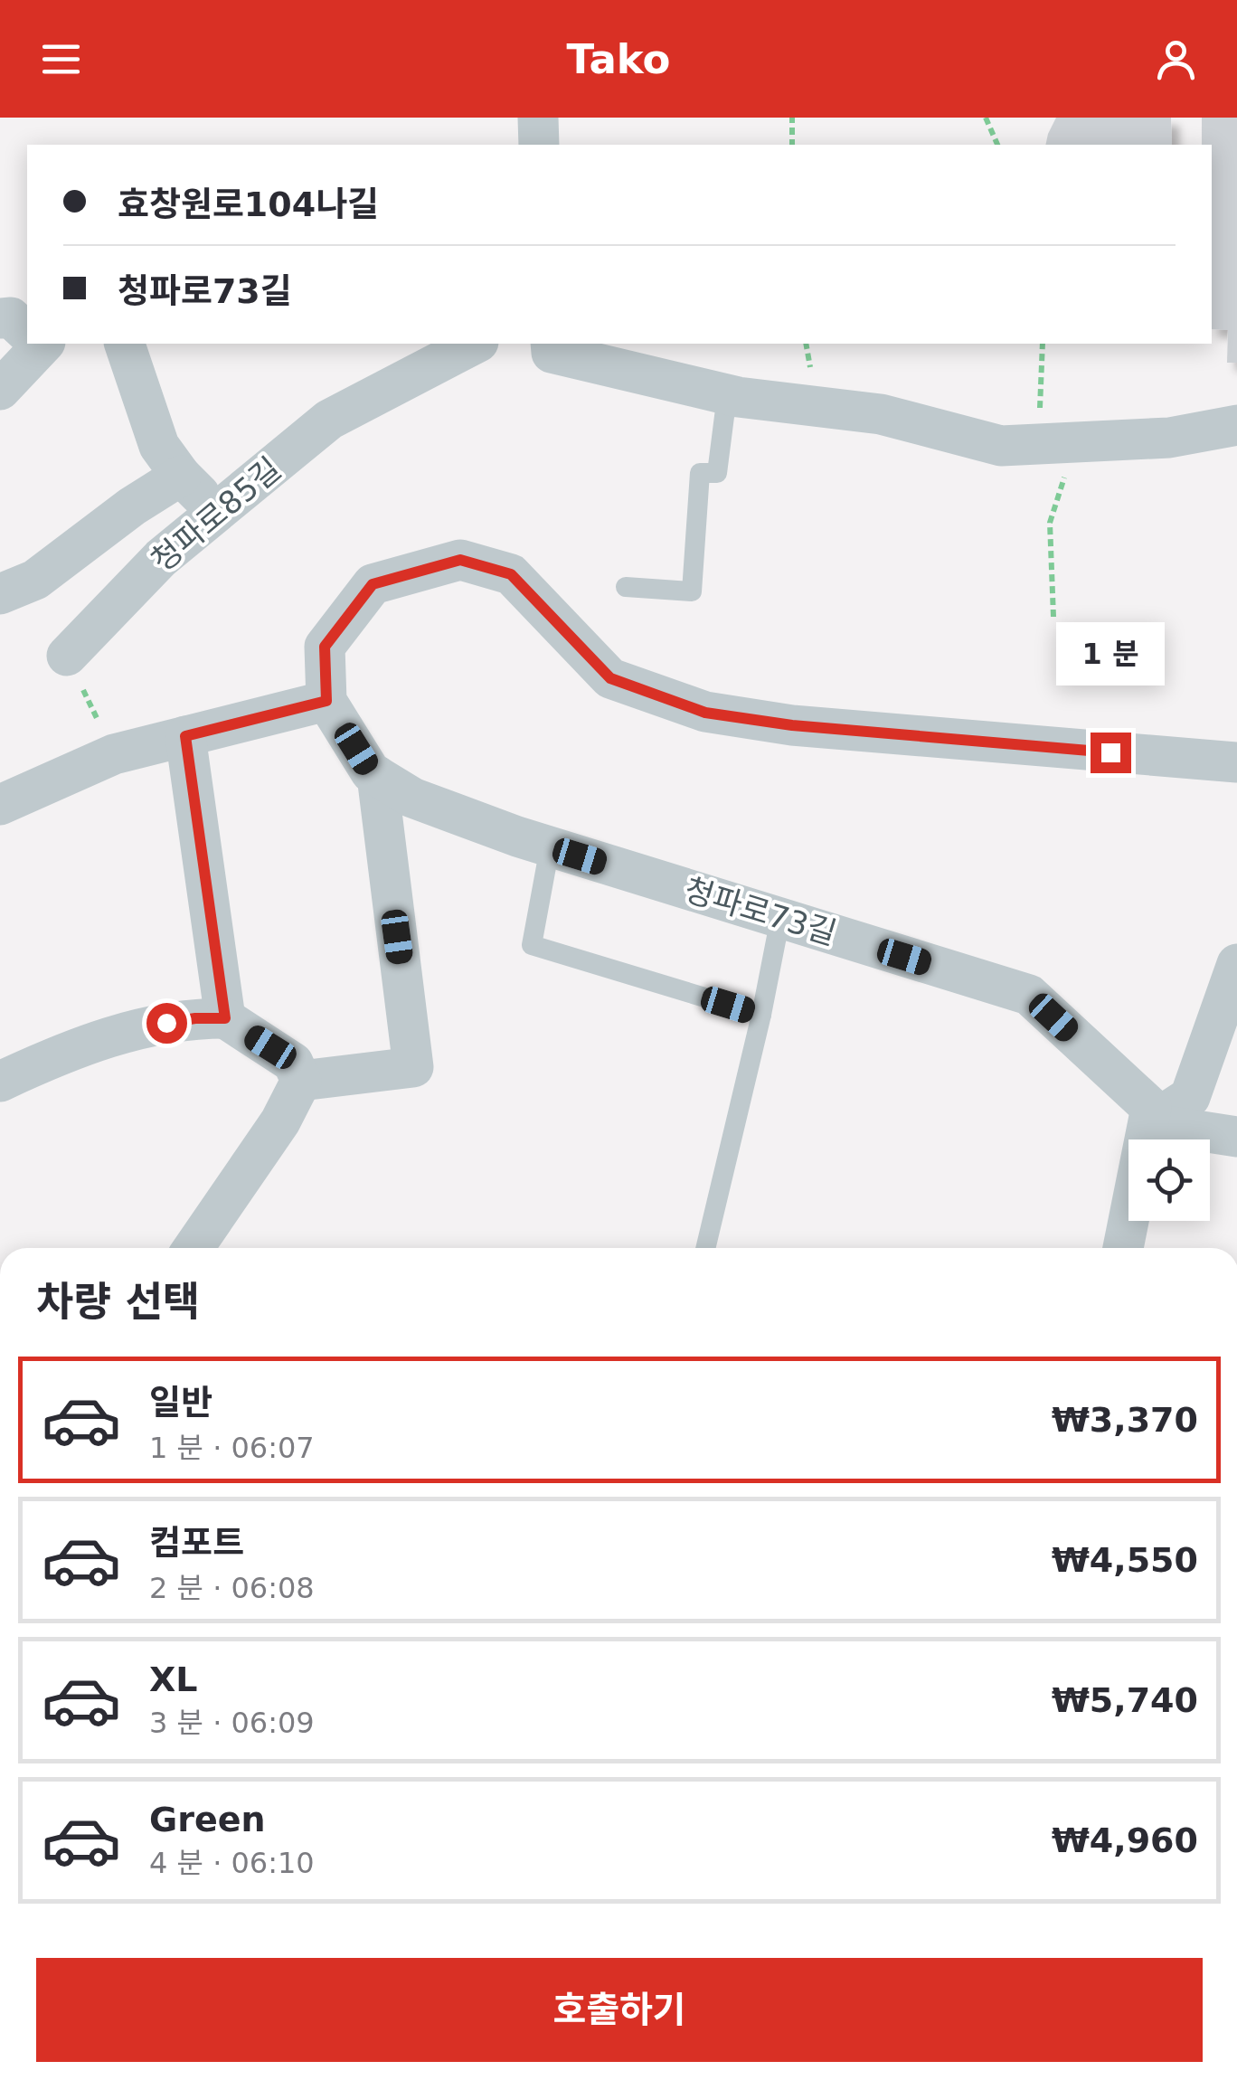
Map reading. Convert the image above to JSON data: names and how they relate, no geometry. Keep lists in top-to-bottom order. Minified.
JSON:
{"streets":{"street":["청파로85길","청파로73길"]},"page":{"header":"Tako","banner":["효창원로104나길","청파로73길"],"bubble":"1 분","heading":"차량 선택","list":[{"name":"일반","note":"1 분 · 06:07","value":"₩3,370"},{"name":"컴포트","note":"2 분 · 06:08","value":"₩4,550"},{"name":"XL","note":"3 분 · 06:09","value":"₩5,740"},{"name":"Green","note":"4 분 · 06:10","value":"₩4,960"}],"buttons":"호출하기"}}
